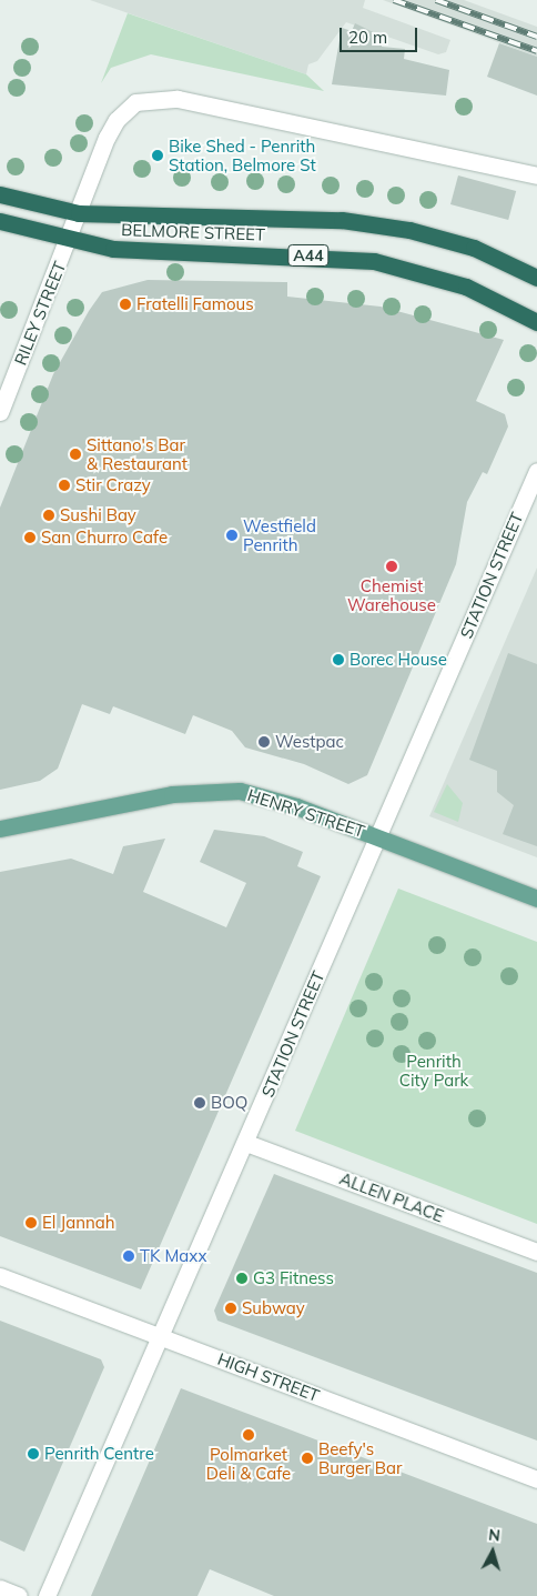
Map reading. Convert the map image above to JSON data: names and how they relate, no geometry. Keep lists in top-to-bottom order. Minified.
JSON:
{"streets":{"highway":["BELMORE STREET","A44"],"main road":["HENRY STREET"],"street":["RILEY STREET","STATION STREET","ALLEN PLACE","HIGH STREET"]},"crossings":[["BELMORE STREET","A44"],["BELMORE STREET","RILEY STREET"],["A44","RILEY STREET"],["STATION STREET","HENRY STREET"],["STATION STREET","ALLEN PLACE"],["STATION STREET","HIGH STREET"]],"parks":["Penrith City Park"],"places":["Bike Shed - Penrith Station, Belmore St","Fratelli Famous","Sittano's Bar & Restaurant","Stir Crazy","Sushi Bay","Westfield Penrith","San Churro Cafe","Chemist Warehouse","Borec House","Westpac","BOQ","El Jannah","TK Maxx","G3 Fitness","Subway","Polmarket Deli & Cafe","Penrith Centre","Beefy's Burger Bar"],"scale_bar":"20 m","north":"top"}
